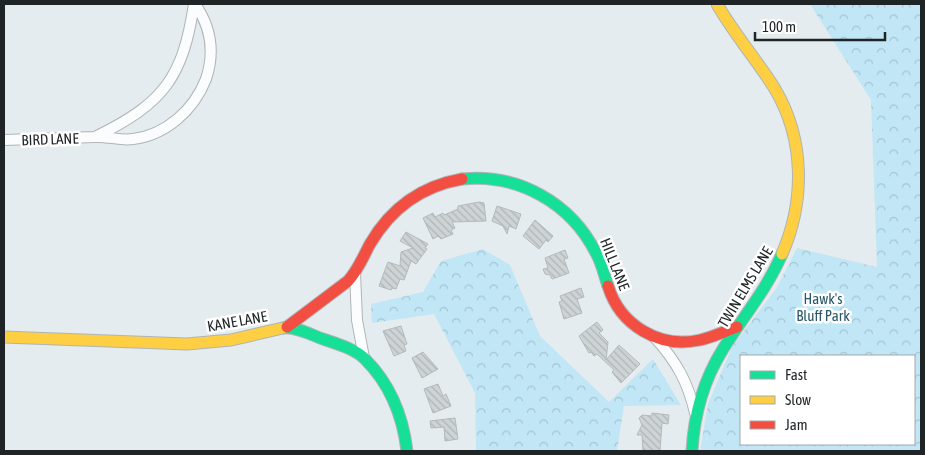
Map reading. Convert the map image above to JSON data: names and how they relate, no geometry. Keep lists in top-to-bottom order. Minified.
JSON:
{"streets":{"street":["BIRD LANE","HILL LANE","TWIN ELMS LANE","KANE LANE"]},"parks":["Hawk's Bluff Park"],"legend":["Fast","Slow","Jam"],"scale_bar":"100 m"}
